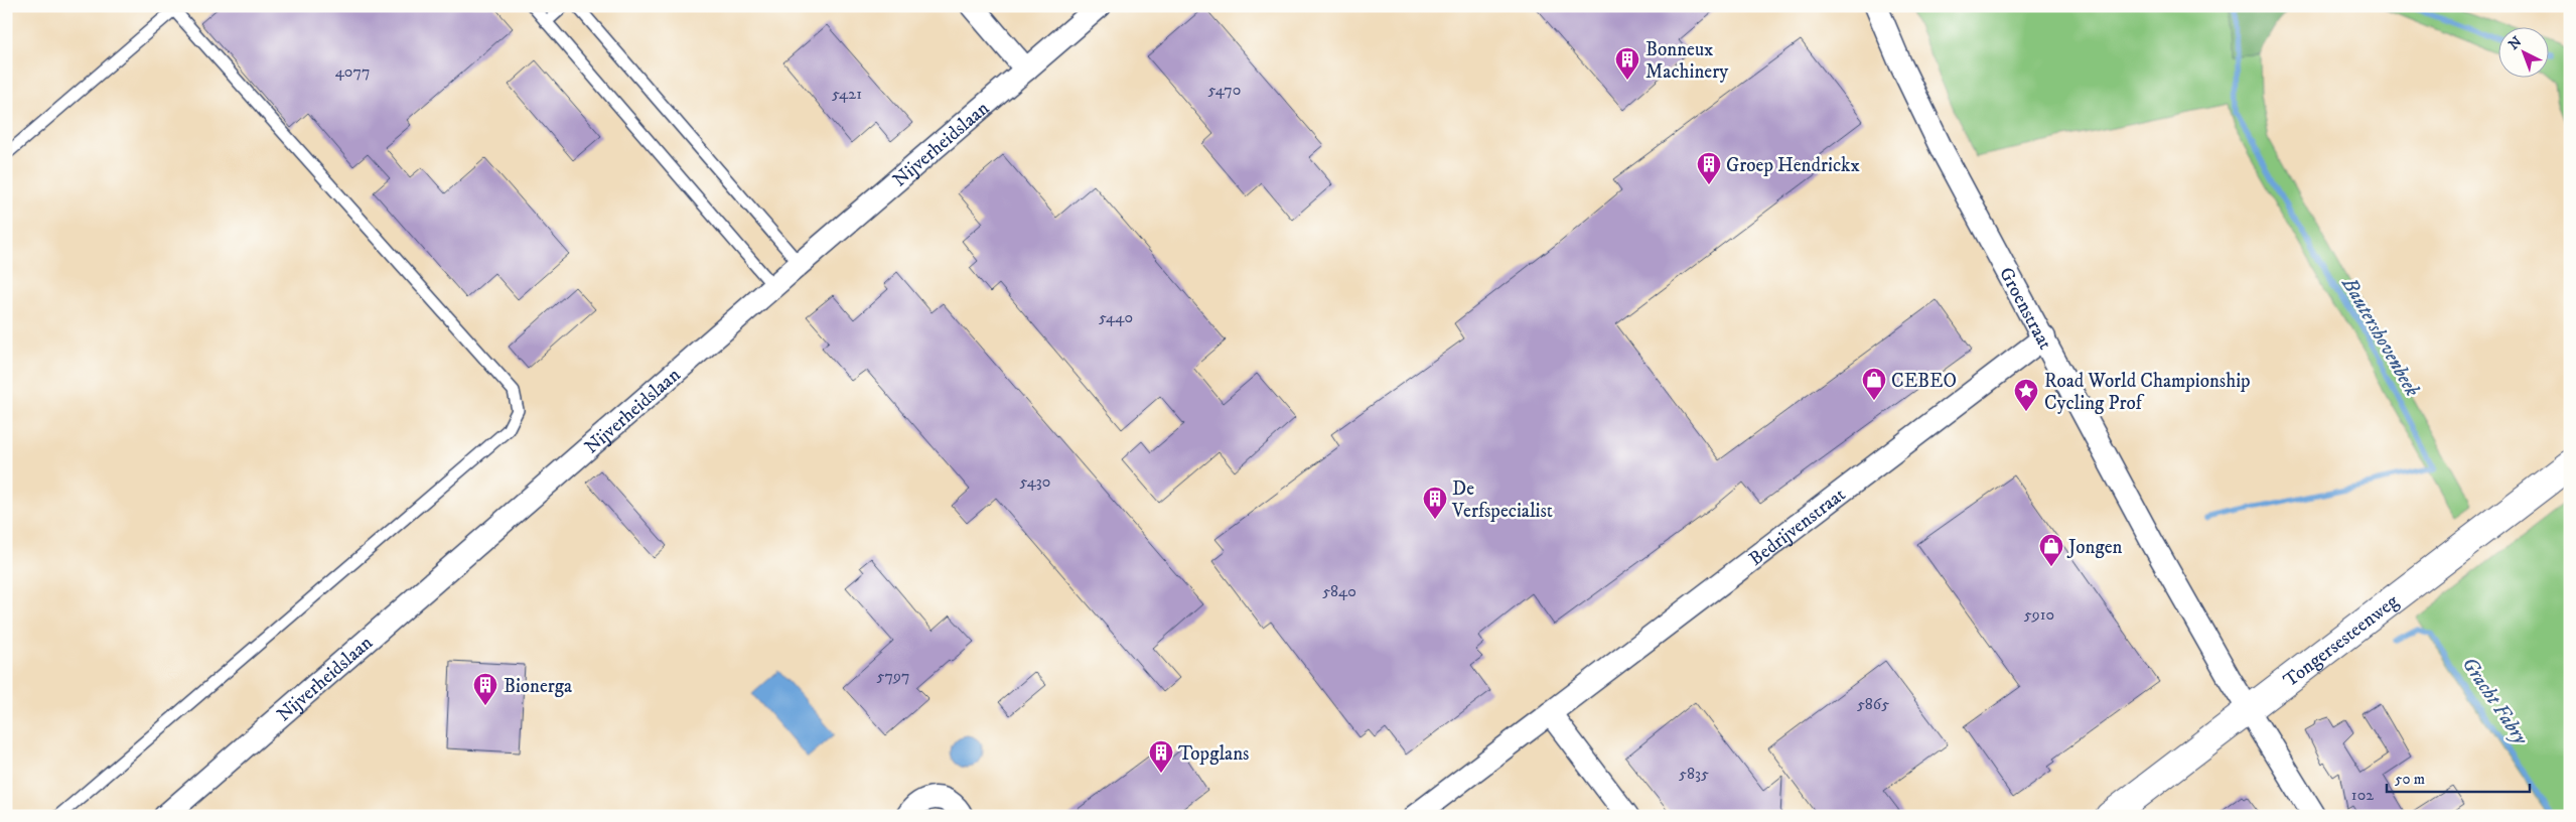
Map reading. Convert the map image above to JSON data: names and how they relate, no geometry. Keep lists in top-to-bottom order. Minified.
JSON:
{"streets":{"main road":["Tongersesteenweg"],"street":["Nijverheidslaan","Groenstraat","Bedrijvenstraat"]},"crossings":[["Groenstraat","Bedrijvenstraat"],["Groenstraat","Tongersesteenweg"]],"water":["Bautershovenbeek","Gracht Fabry"],"places":{"building":["Bonneux Machinery","Groep Hendrickx","De Verfspecialist","Bionerga","Topglans"],"shop":["CEBEO","Jongen"],"place":["Road World Championship Cycling Prof"]},"house_numbers":["4077","5470","5421","5440","5430","5840","5910","5797","5865","5835","102"],"scale_bar":"50 m","north":"top left"}
